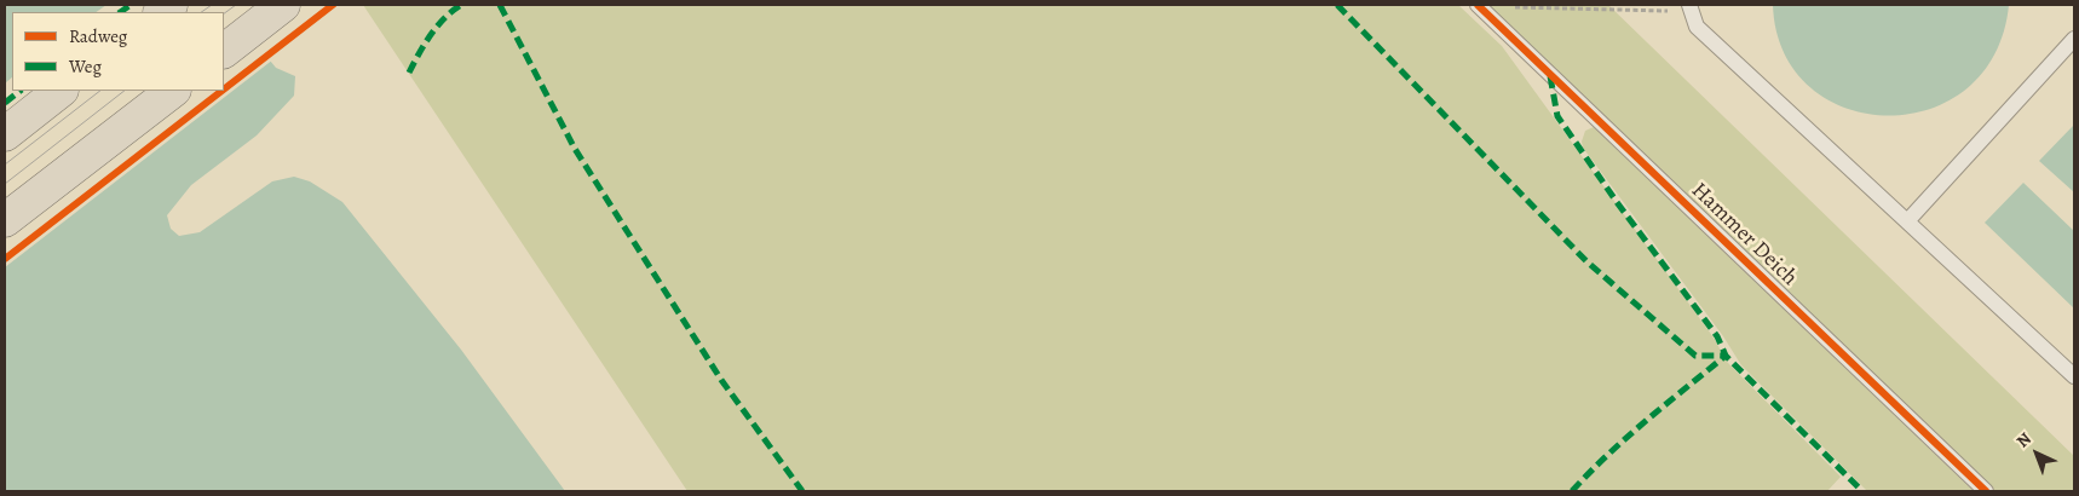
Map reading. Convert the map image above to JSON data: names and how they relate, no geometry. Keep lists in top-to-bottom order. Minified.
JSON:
{"streets":{"lane":["Hammer Deich"]},"legend":["Radweg","Weg"],"north":"top left"}
